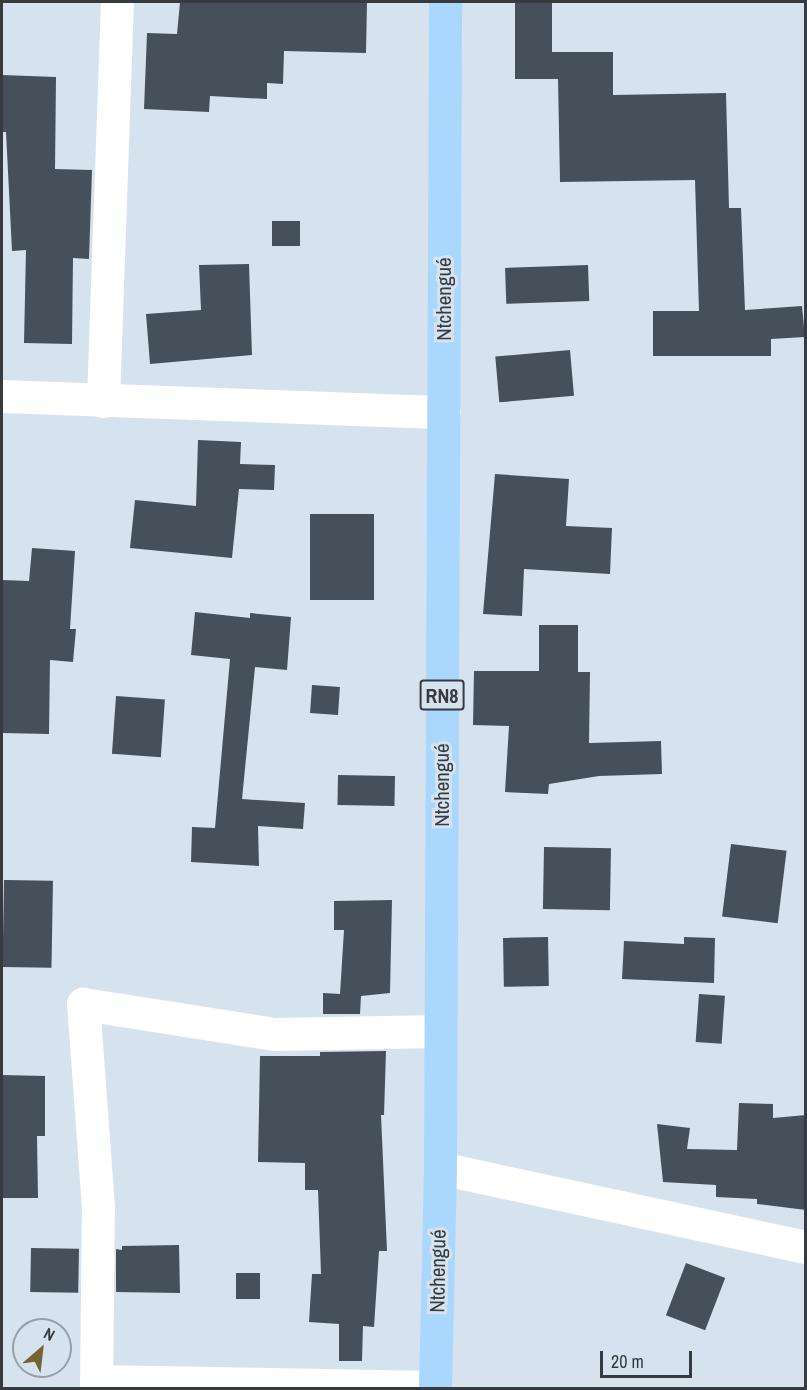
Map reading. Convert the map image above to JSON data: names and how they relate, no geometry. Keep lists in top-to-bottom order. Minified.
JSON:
{"streets":{"main road":["Ntchengué","RN8"]},"scale_bar":"20 m","north":"top right"}
